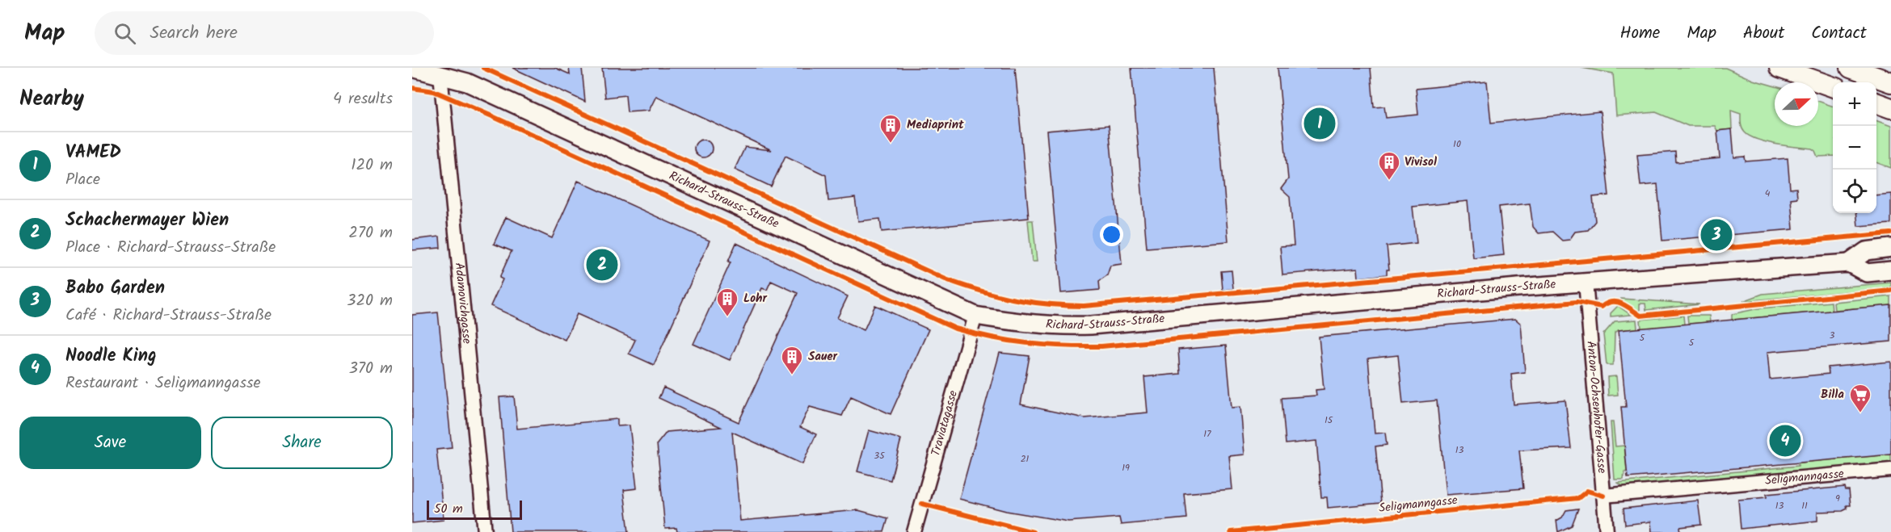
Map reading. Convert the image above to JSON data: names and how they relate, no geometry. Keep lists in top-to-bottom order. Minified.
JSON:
{"streets":{"main road":["Richard-Strauss-Straße"],"street":["Adamovichgasse","Anton-Ochsenhofer-Gasse","Traviatagasse","Seligmanngasse"]},"crossings":[["Richard-Strauss-Straße","Adamovichgasse"],["Richard-Strauss-Straße","Anton-Ochsenhofer-Gasse"],["Richard-Strauss-Straße","Traviatagasse"],["Anton-Ochsenhofer-Gasse","Seligmanngasse"]],"places":{"building":["Mediaprint","Vivisol","Lohr","Sauer"],"supermarket":["Billa"]},"house_numbers":["10","4","3","5","5","15","17","13","35","21","19","9","13","11"],"scale_bar":"50 m","north":"right","page":{"header":"Map","search":"Search here","nav":["Home","Map","About","Contact"],"heading":["Nearby","4 results"],"map_buttons":["+","−"],"pins":["1","3","2","4"],"list":[{"mark":"1","name":"VAMED","note":"Place","value":"120 m"},{"mark":"2","name":"Schachermayer Wien","note":"Place · Richard-Strauss-Straße","value":"270 m"},{"mark":"3","name":"Babo Garden","note":"Café · Richard-Strauss-Straße","value":"320 m"},{"mark":"4","name":"Noodle King","note":"Restaurant · Seligmanngasse","value":"370 m"}],"buttons":["Save","Share"],"scale":"50 m"}}
